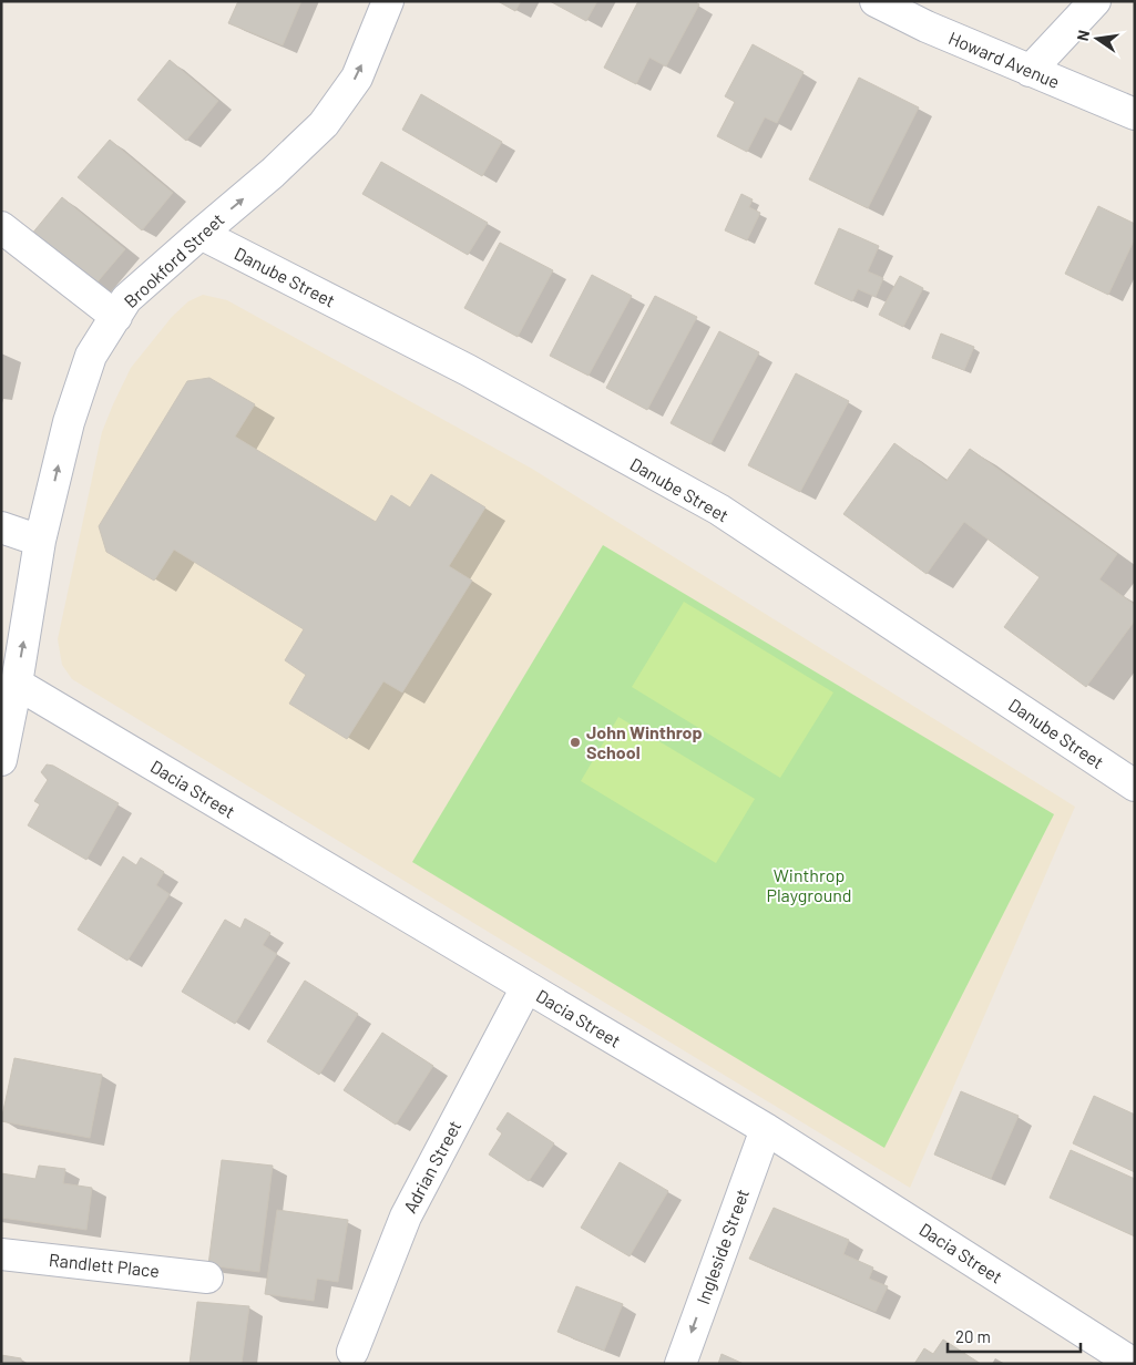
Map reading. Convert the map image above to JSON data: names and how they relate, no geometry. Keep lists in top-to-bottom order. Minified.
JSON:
{"streets":{"street":["Howard Avenue","Brookford Street","Danube Street","Dacia Street","Adrian Street","Ingleside Street","Randlett Place"]},"crossings":[["Brookford Street","Danube Street"],["Brookford Street","Dacia Street"],["Dacia Street","Adrian Street"],["Dacia Street","Ingleside Street"]],"one_way":["Brookford Street","Ingleside Street"],"parks":["Winthrop Playground"],"places":["John Winthrop School"],"scale_bar":"20 m","north":"left"}
